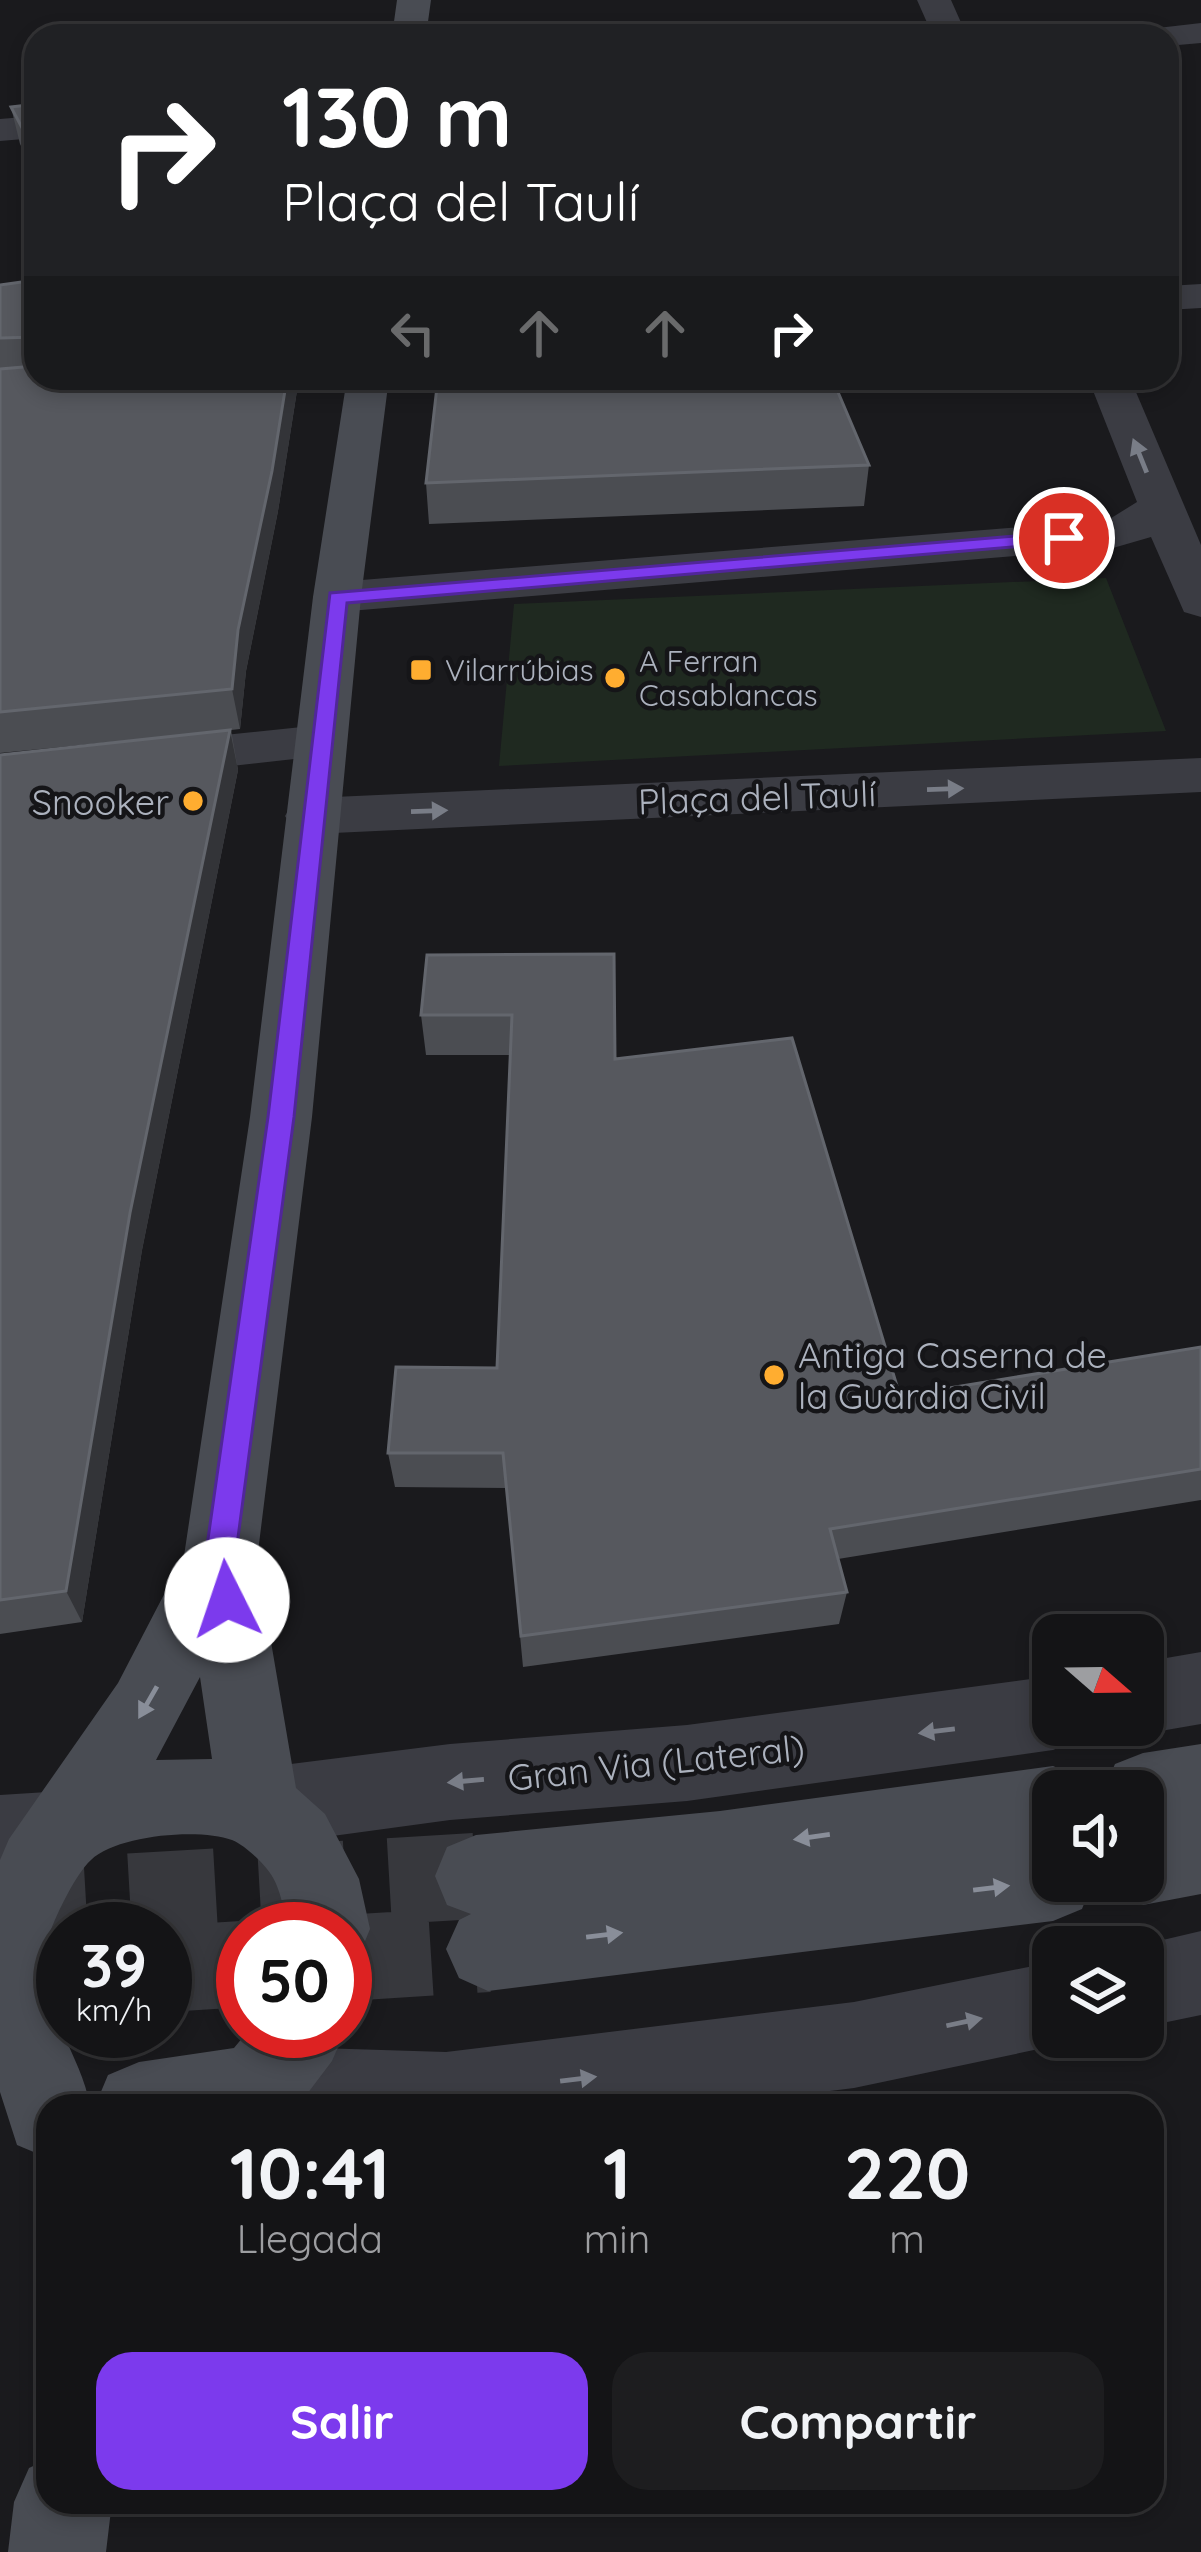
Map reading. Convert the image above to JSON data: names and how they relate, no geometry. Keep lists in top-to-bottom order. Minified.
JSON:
{"streets":{"street":["Plaça del Taulí","Gran Via (Lateral)"]},"places":{"transit":["Vilarrúbias"],"other":["A Ferran Casablancas","Snooker","Antiga Caserna de la Guàrdia Civil"]},"north":"right","page":{"turn":["130 m","Plaça del Taulí"],"speed":"39 km/h","limit":"50","eta":["10:41","Llegada","1","min","220","m"],"buttons":["Salir","Compartir"]}}
